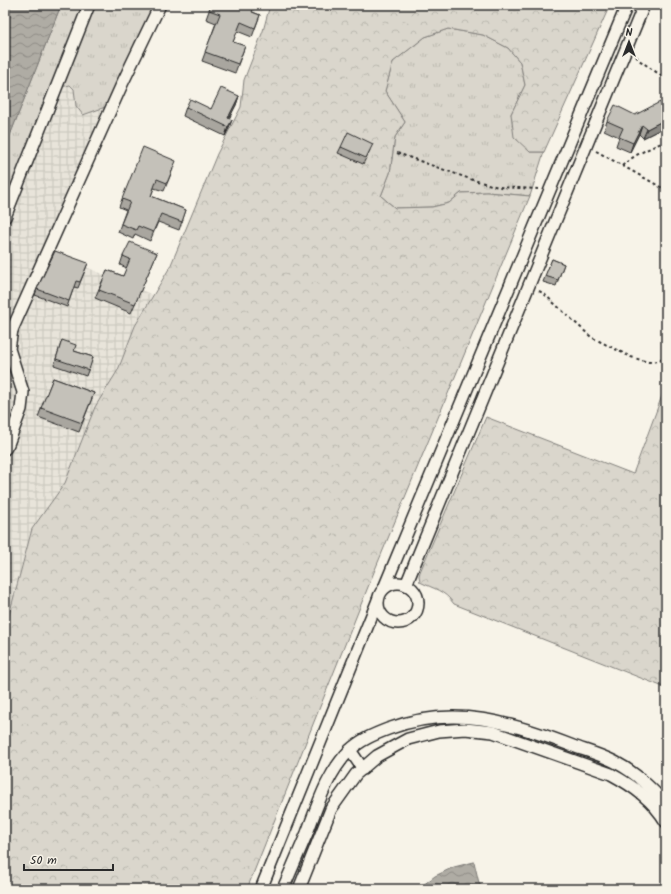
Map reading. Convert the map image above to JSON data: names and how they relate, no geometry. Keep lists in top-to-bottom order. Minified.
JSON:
{"scale_bar":"50 m","north":"top"}
